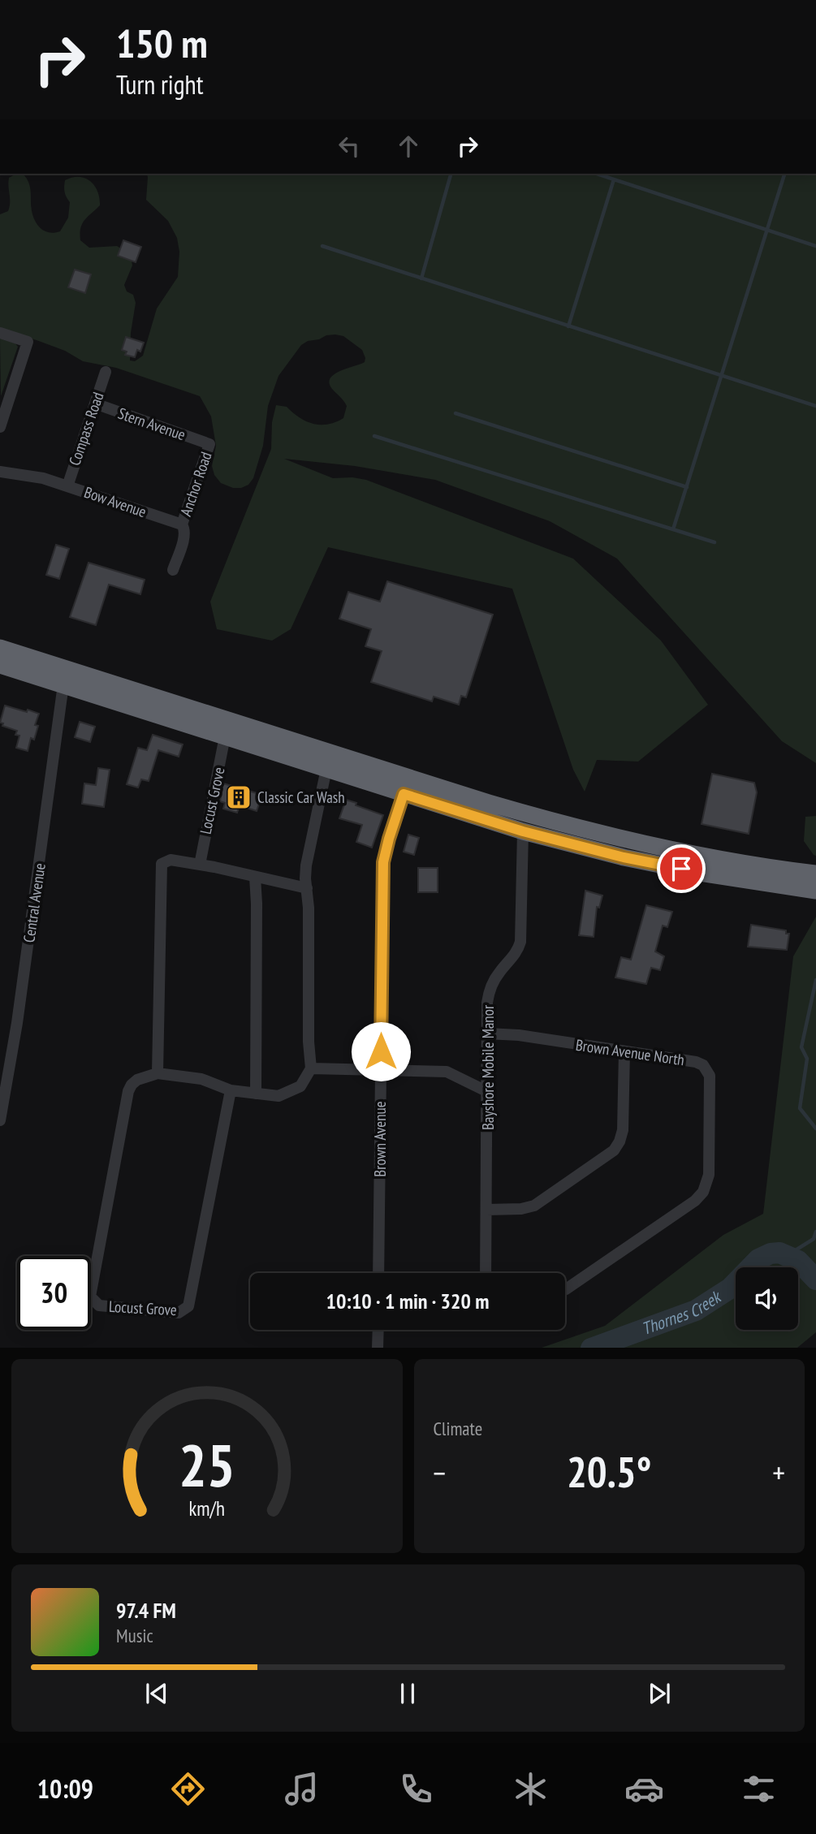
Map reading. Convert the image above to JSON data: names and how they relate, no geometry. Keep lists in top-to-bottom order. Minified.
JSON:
{"streets":{"street":["Stern Avenue","Compass Road","Anchor Road","Bow Avenue","Locust Grove","Central Avenue","Brown Avenue North","Bayshore Mobile Manor","Brown Avenue"]},"crossings":[["Stern Avenue","Compass Road"],["Stern Avenue","Anchor Road"],["Compass Road","Bow Avenue"],["Anchor Road","Bow Avenue"],["Brown Avenue North","Bayshore Mobile Manor"]],"water":["Thornes Creek"],"places":{"building":["Classic Car Wash"]},"page":{"turn":["150 m","Turn right"],"limit":"30","trip":"10:10 · 1 min · 320 m","tile":"Climate","heat":["−","20.5°","+"],"song":["97.4 FM","Music"],"tabs":"10:09","gauge":["25","km/h"]}}
